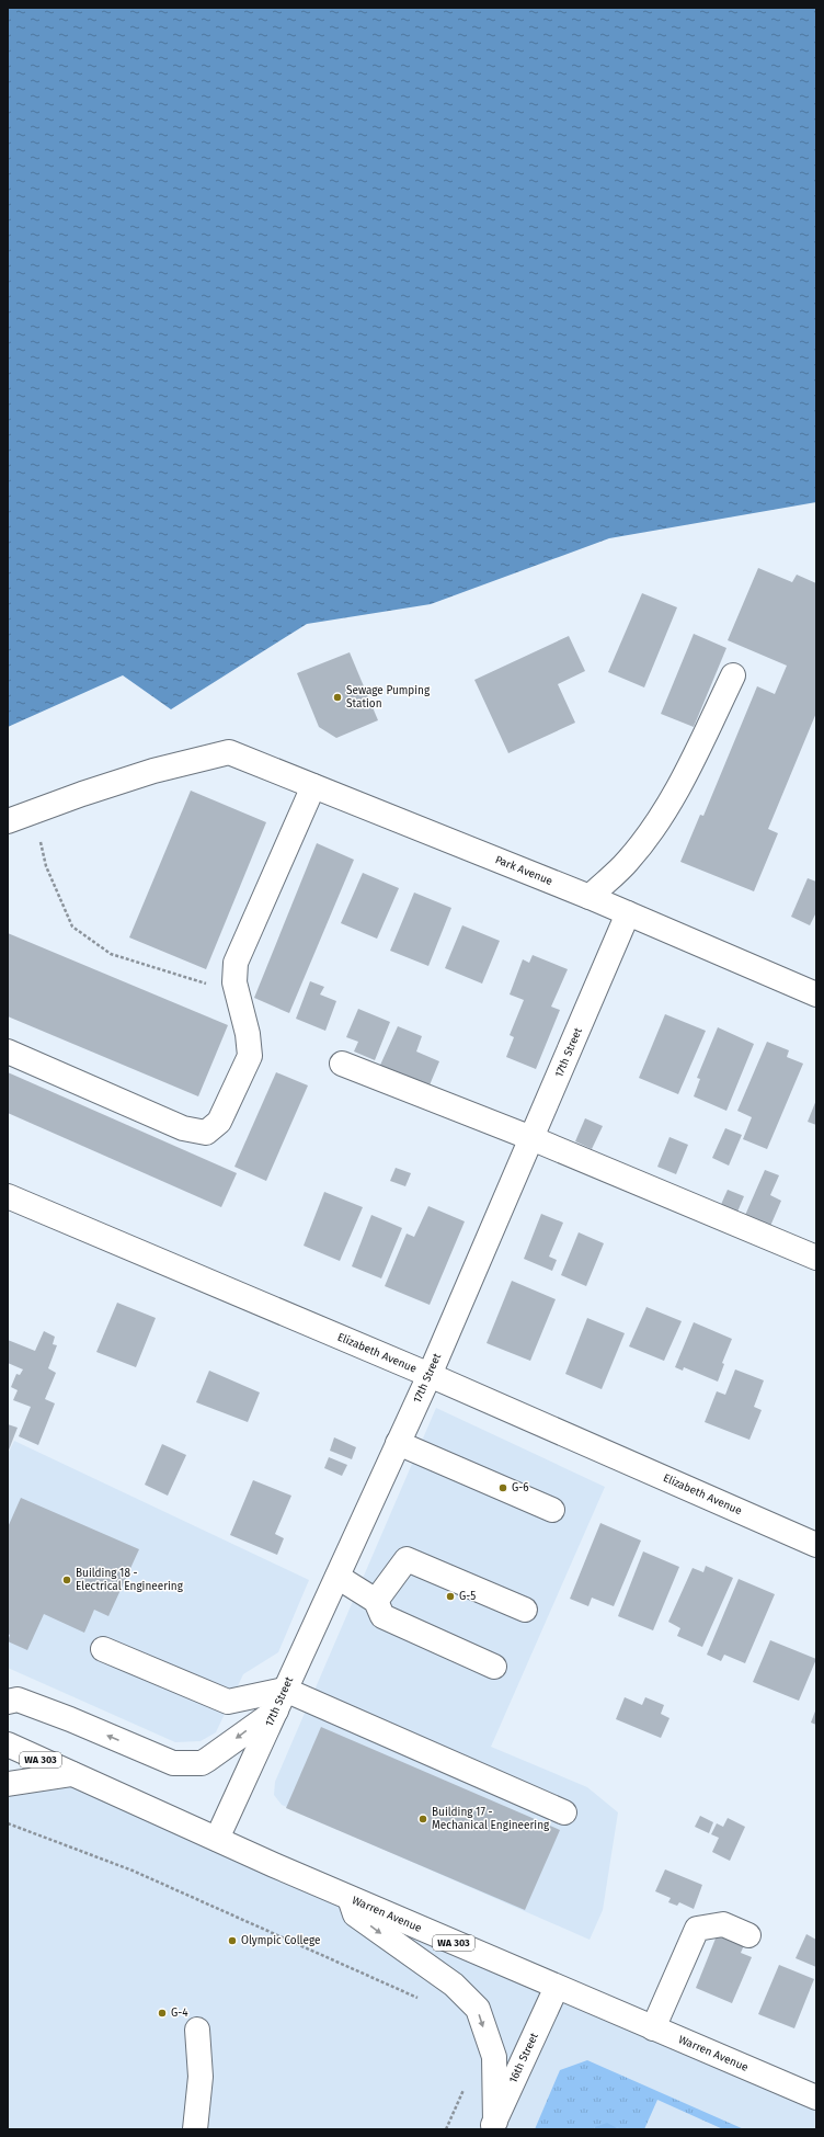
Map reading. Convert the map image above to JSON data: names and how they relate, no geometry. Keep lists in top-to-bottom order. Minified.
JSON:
{"streets":{"street":["Park Avenue","17th Street","Elizabeth Avenue","WA 303","Warren Avenue","16th Street"]},"crossings":[["Park Avenue","17th Street"],["17th Street","Elizabeth Avenue"],["17th Street","Warren Avenue"],["Warren Avenue","16th Street"]],"places":["Sewage Pumping Station","G-6","Building 18 - Electrical Engineering","G-5","Building 17 - Mechanical Engineering","Olympic College","G-4"]}
